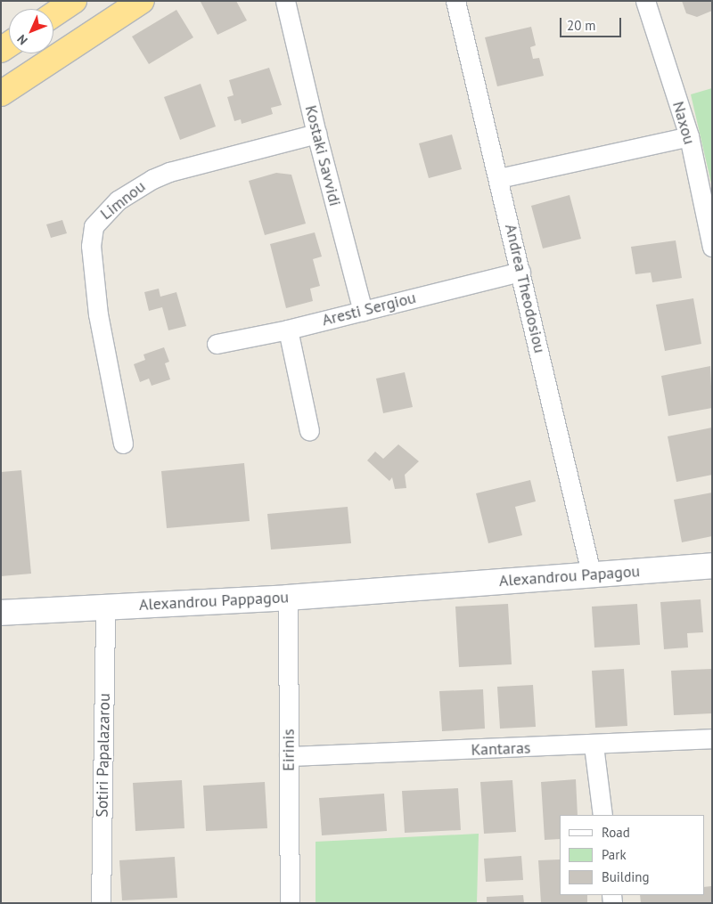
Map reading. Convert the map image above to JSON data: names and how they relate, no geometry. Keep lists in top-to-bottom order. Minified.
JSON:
{"streets":{"street":["Naxou","Kostaki Savvidi","Limnou","Andrea Theodosiou","Aresti Sergiou","Alexandrou Papagou","Alexandrou Pappagou","Kantaras","Eirinis","Sotiri Papalazarou"]},"crossings":[["Kostaki Savvidi","Limnou"],["Kostaki Savvidi","Aresti Sergiou"],["Andrea Theodosiou","Aresti Sergiou"],["Andrea Theodosiou","Alexandrou Papagou"],["Alexandrou Papagou","Alexandrou Pappagou"],["Alexandrou Papagou","Eirinis"],["Alexandrou Pappagou","Eirinis"],["Alexandrou Pappagou","Sotiri Papalazarou"],["Kantaras","Eirinis"]],"legend":["Road","Park","Building"],"scale_bar":"20 m","north":"bottom left"}
